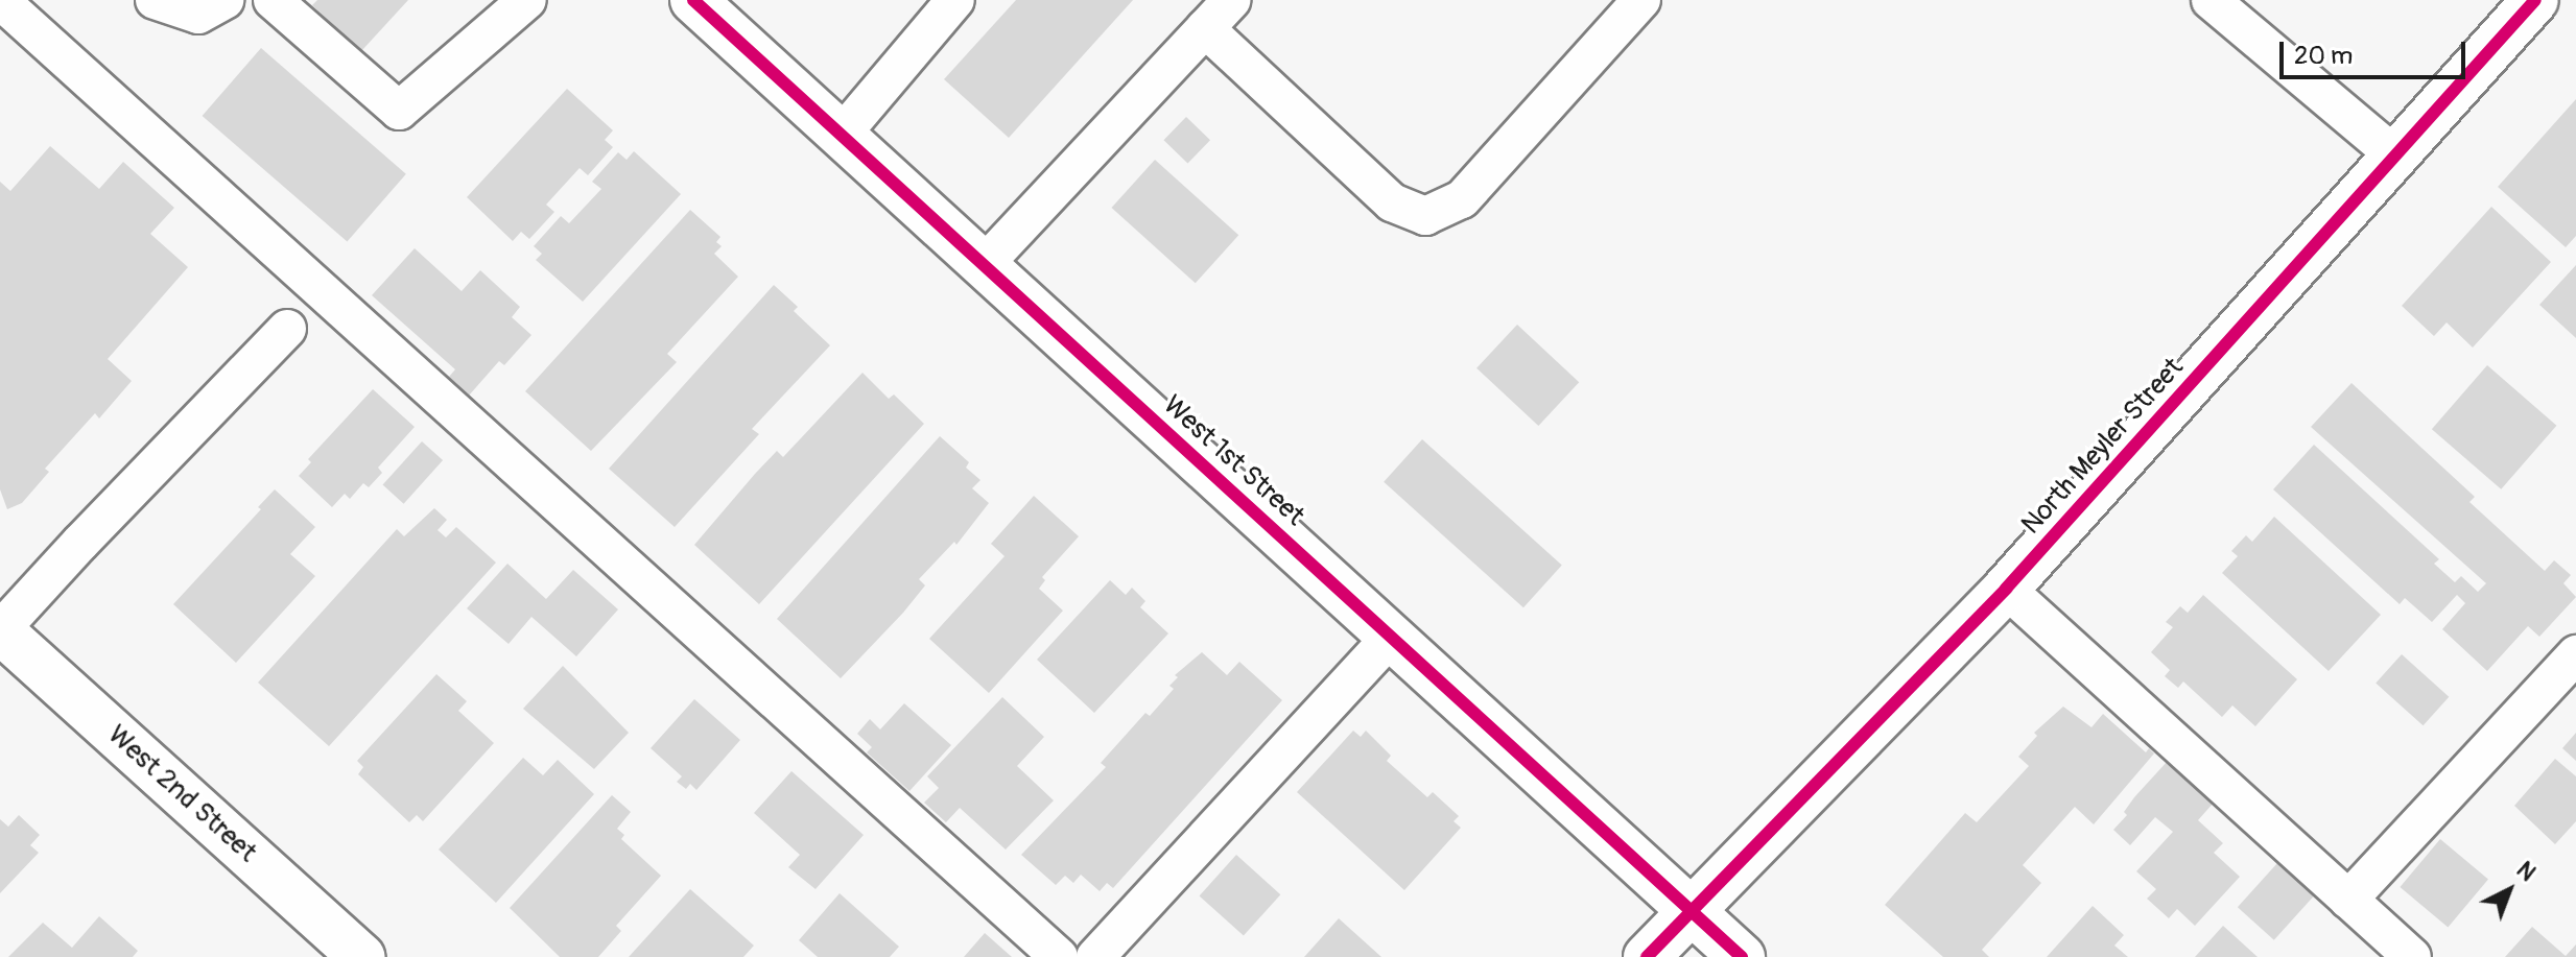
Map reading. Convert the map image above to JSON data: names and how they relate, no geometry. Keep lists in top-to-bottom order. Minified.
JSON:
{"streets":{"street":["North Meyler Street","West 1st Street","West 2nd Street"]},"crossings":[["North Meyler Street","West 1st Street"]],"scale_bar":"20 m","north":"top right"}
